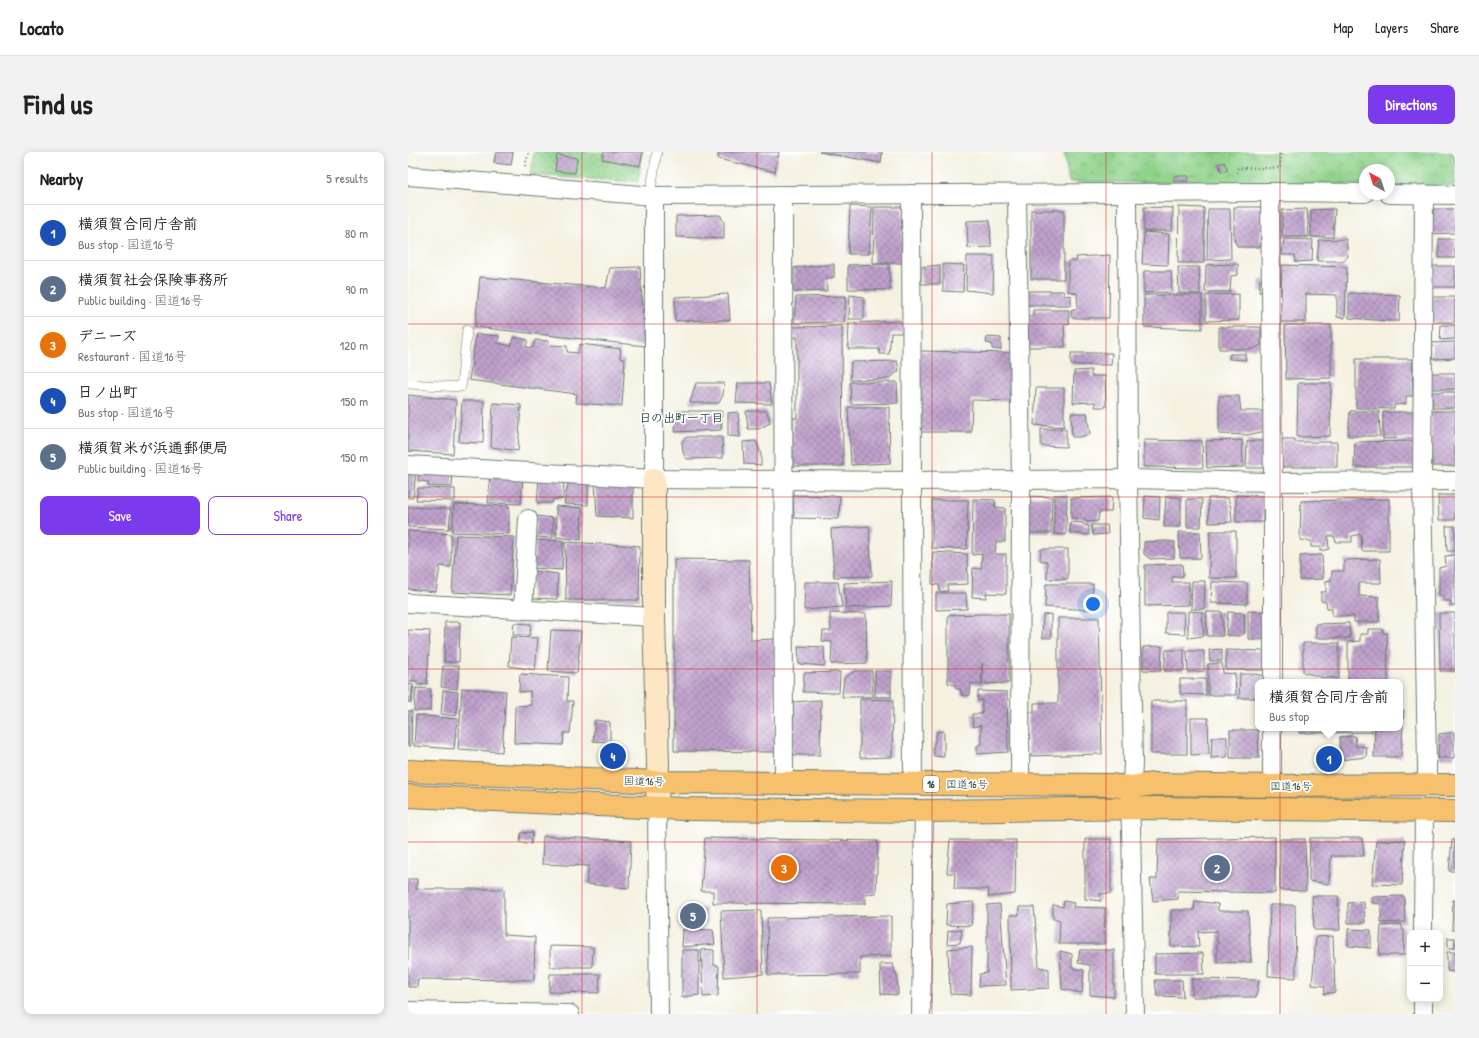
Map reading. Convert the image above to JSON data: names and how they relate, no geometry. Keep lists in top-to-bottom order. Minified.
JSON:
{"streets":{"highway":["国道16号","16"]},"districts":["日の出町一丁目"],"north":"top left","page":{"header":"Locato","nav":["Map","Layers","Share"],"title":"Find us","buttons":["Directions",["Save","Share"]],"heading":["Nearby","5 results"],"list":[{"mark":"1","name":"横須賀合同庁舎前","note":"Bus stop · 国道16号","value":"80 m"},{"mark":"2","name":"横須賀社会保険事務所","note":"Public building · 国道16号","value":"90 m"},{"mark":"3","name":"デニーズ","note":"Restaurant · 国道16号","value":"120 m"},{"mark":"4","name":"日ノ出町","note":"Bus stop · 国道16号","value":"150 m"},{"mark":"5","name":"横須賀米が浜通郵便局","note":"Public building · 国道16号","value":"150 m"}],"popup":["横須賀合同庁舎前","Bus stop"],"pins":["4","1","2","3","5"],"map_buttons":["+","−"]}}
